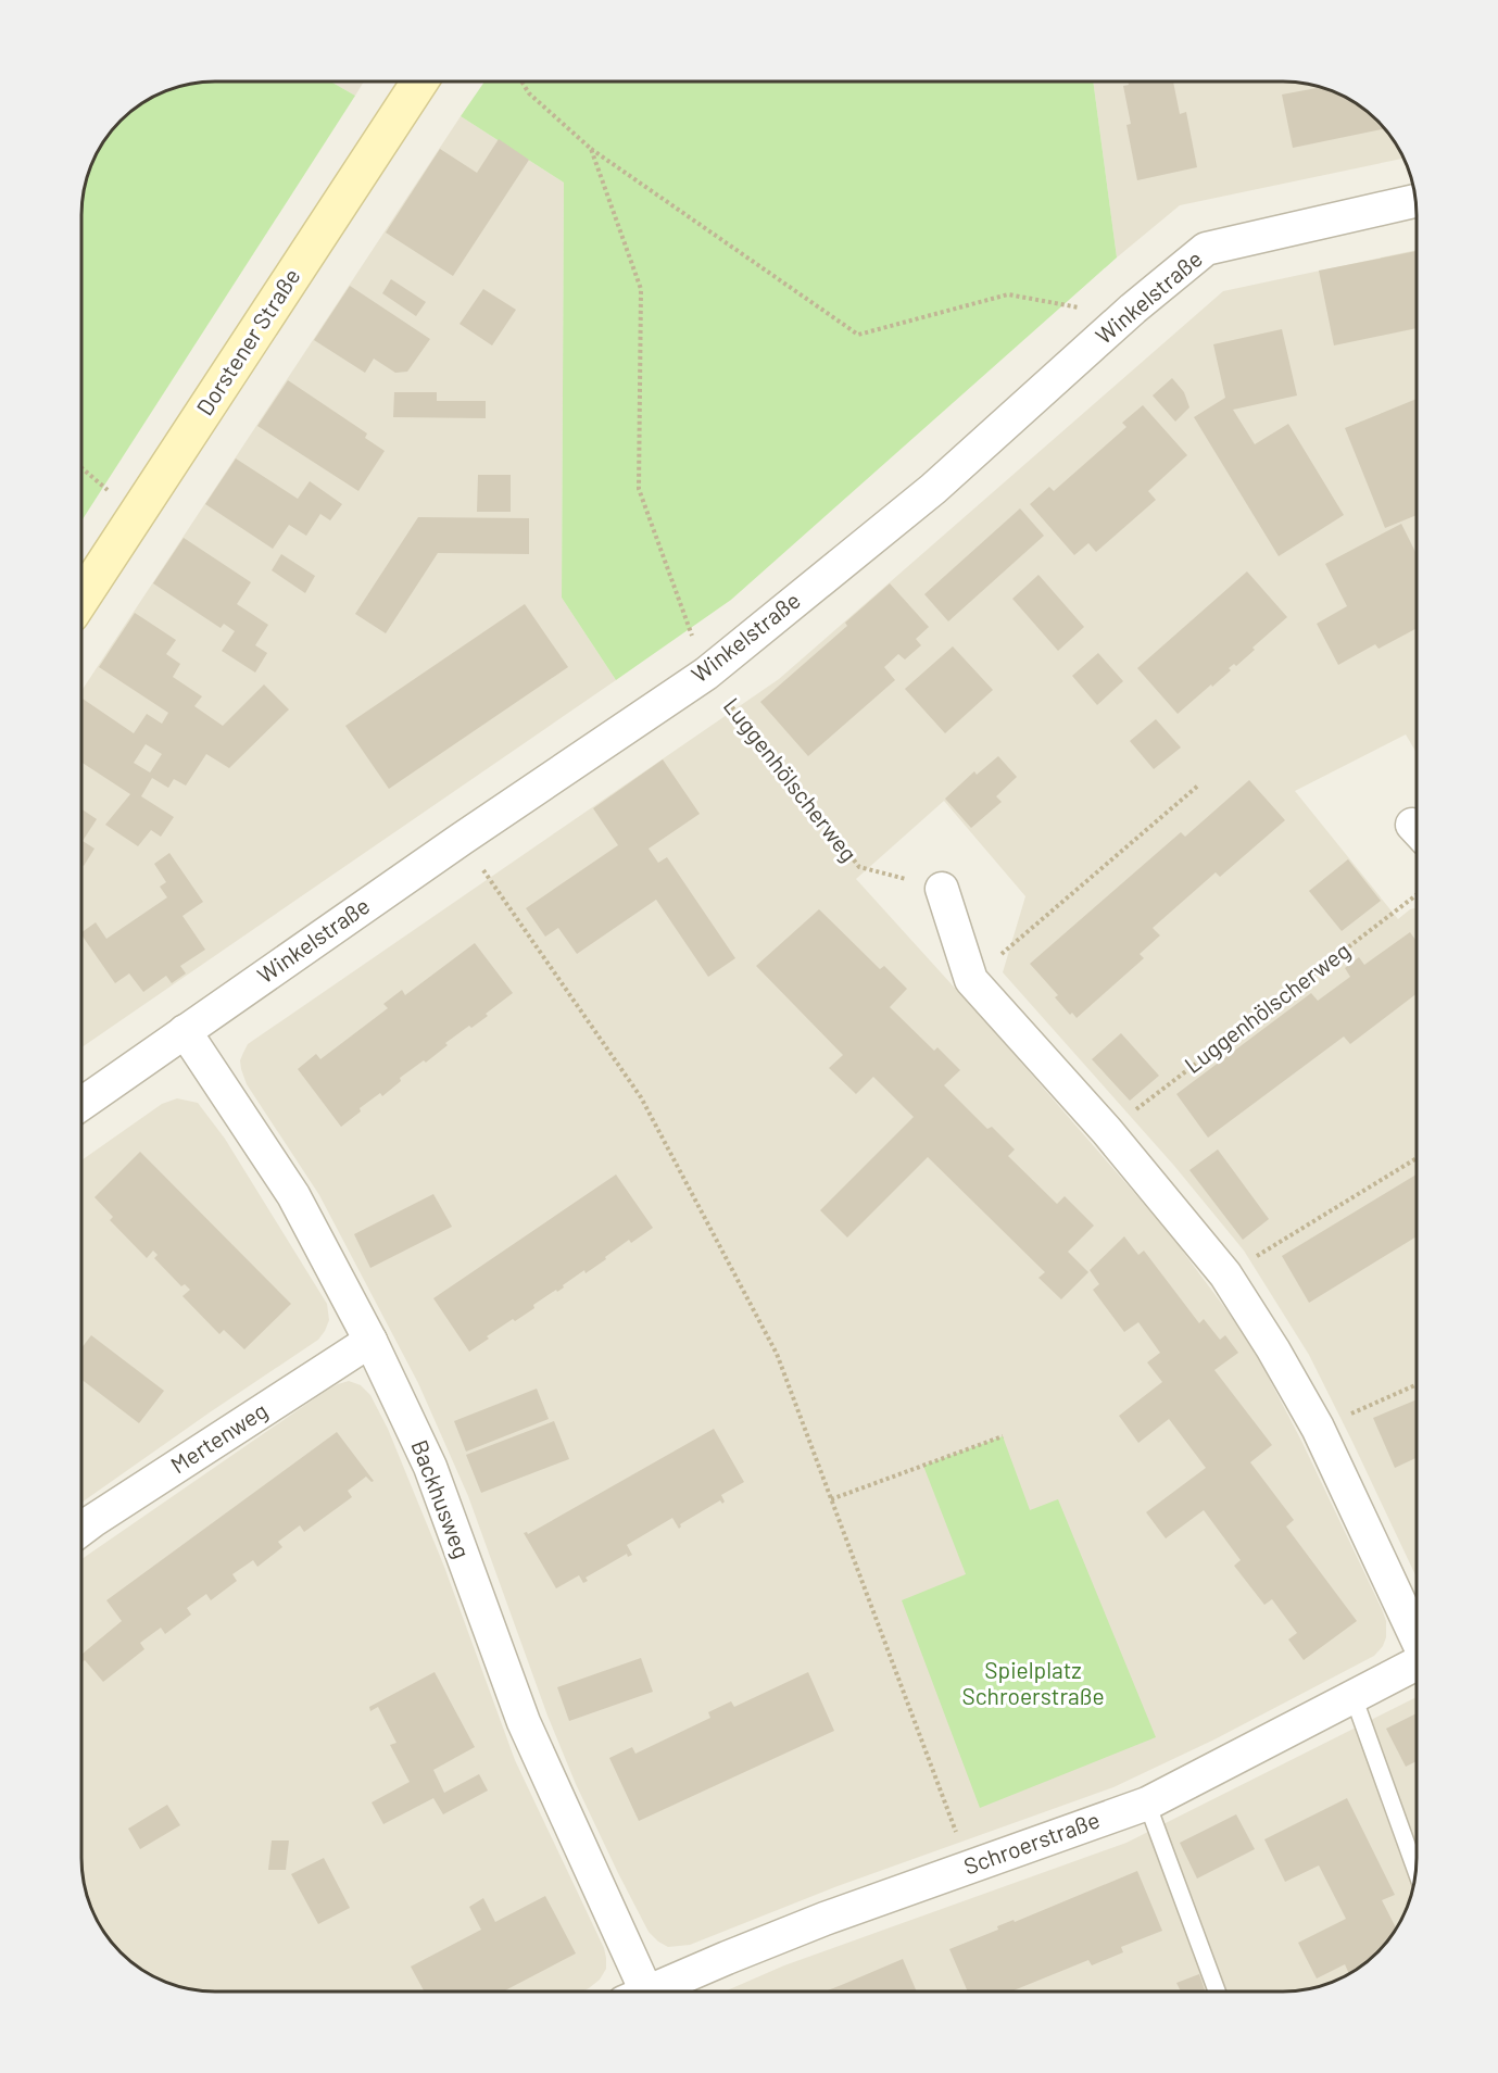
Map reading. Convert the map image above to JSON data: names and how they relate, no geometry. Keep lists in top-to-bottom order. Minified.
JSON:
{"streets":{"street":["Winkelstraße","Dorstener Straße","Mertenweg","Backhusweg","Schroerstraße"],"path":["Luggenhölscherweg"]},"crossings":[["Winkelstraße","Luggenhölscherweg"],["Winkelstraße","Backhusweg"],["Mertenweg","Backhusweg"]],"parks":["Spielplatz Schroerstraße"]}
